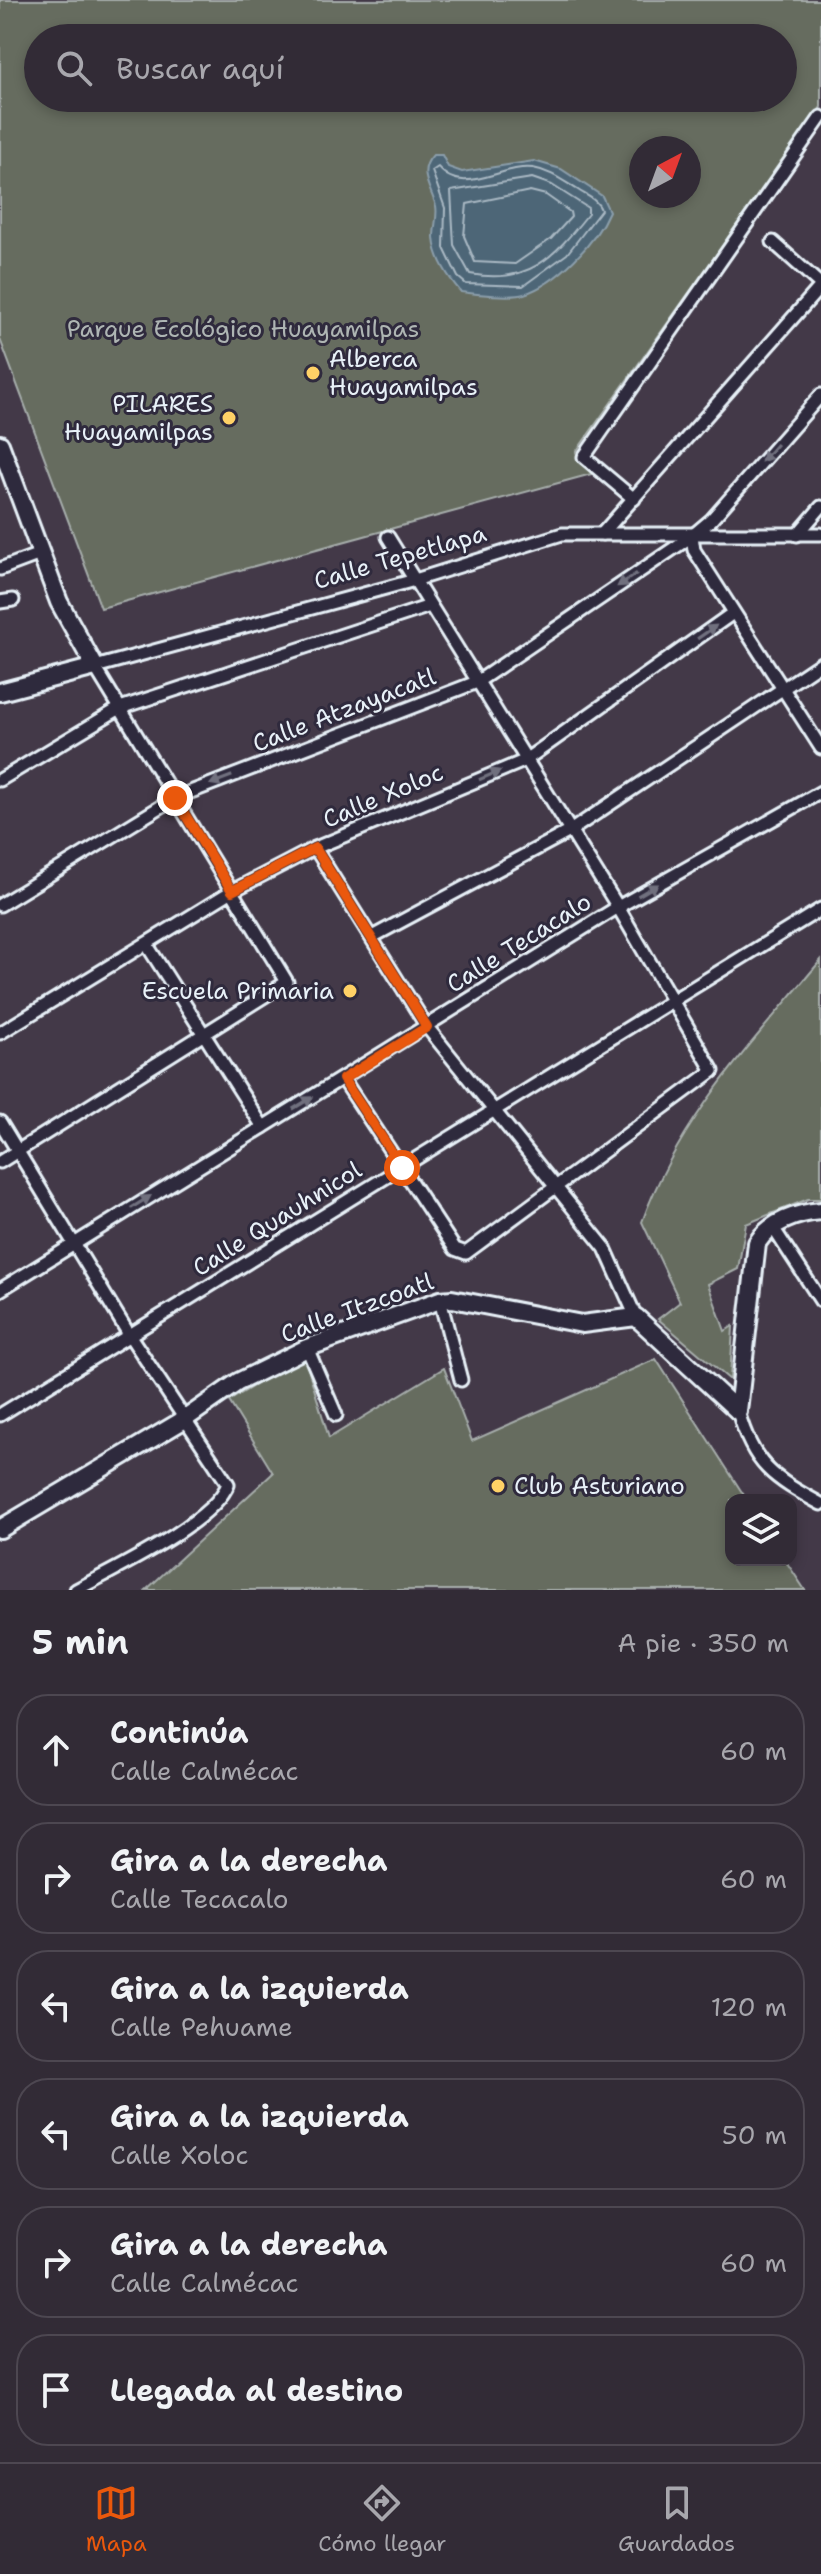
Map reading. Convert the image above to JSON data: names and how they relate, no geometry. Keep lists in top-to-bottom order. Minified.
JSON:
{"streets":{"street":["Calle Tepetlapa","Calle Atzayacatl","Calle Xoloc","Calle Tecacalo","Calle Quauhnicol","Calle Itzcoatl"]},"crossings":[["Calle Tepetlapa","Calle Atzayacatl"]],"one_way":["Calle Tecacalo"],"parks":["Parque Ecológico Huayamilpas"],"places":["Alberca Huayamilpas","PILARES Huayamilpas","Escuela Primaria","Club Asturiano"],"north":"top right","page":{"search":"Buscar aquí","heading":["5 min","A pie · 350 m"],"list":[["Continúa","Calle Calmécac","60 m"],["Gira a la derecha","Calle Tecacalo","60 m"],["Gira a la izquierda","Calle Pehuame","120 m"],["Gira a la izquierda","Calle Xoloc","50 m"],["Gira a la derecha","Calle Calmécac","60 m"],"Llegada al destino"],"nav":["Mapa","Cómo llegar","Guardados"]}}
